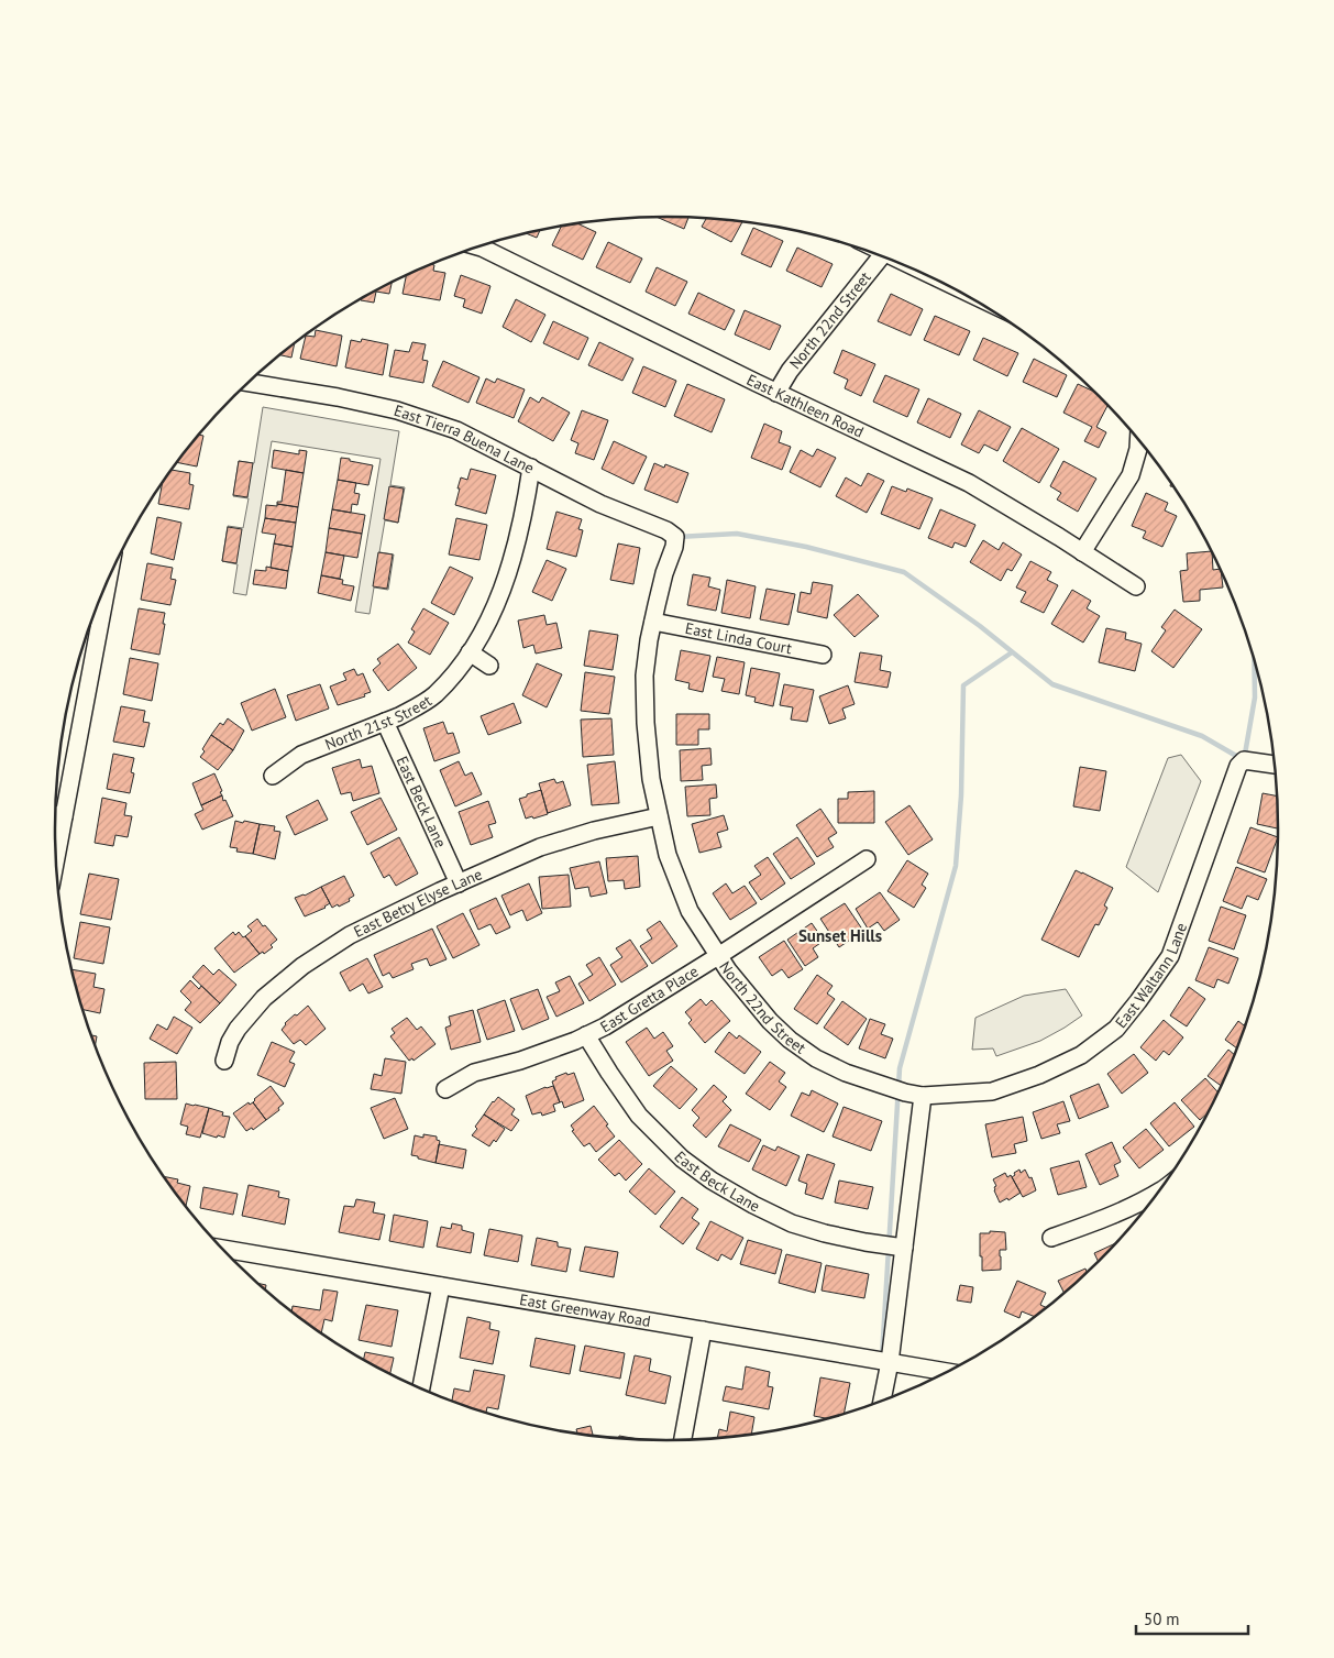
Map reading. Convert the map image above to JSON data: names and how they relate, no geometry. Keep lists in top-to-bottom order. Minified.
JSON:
{"streets":{"street":["North 22nd Street","East Kathleen Road","East Tierra Buena Lane","East Linda Court","North 21st Street","East Beck Lane","East Betty Elyse Lane","East Waltann Lane","East Gretta Place","East Greenway Road"]},"crossings":[["North 22nd Street","East Kathleen Road"],["North 22nd Street","East Tierra Buena Lane"],["North 22nd Street","East Linda Court"],["North 22nd Street","East Betty Elyse Lane"],["North 22nd Street","East Waltann Lane"],["North 22nd Street","East Gretta Place"],["East Tierra Buena Lane","North 21st Street"],["North 21st Street","East Beck Lane"],["East Beck Lane","East Betty Elyse Lane"],["East Beck Lane","East Gretta Place"]],"districts":["Sunset Hills"],"scale_bar":"50 m"}
